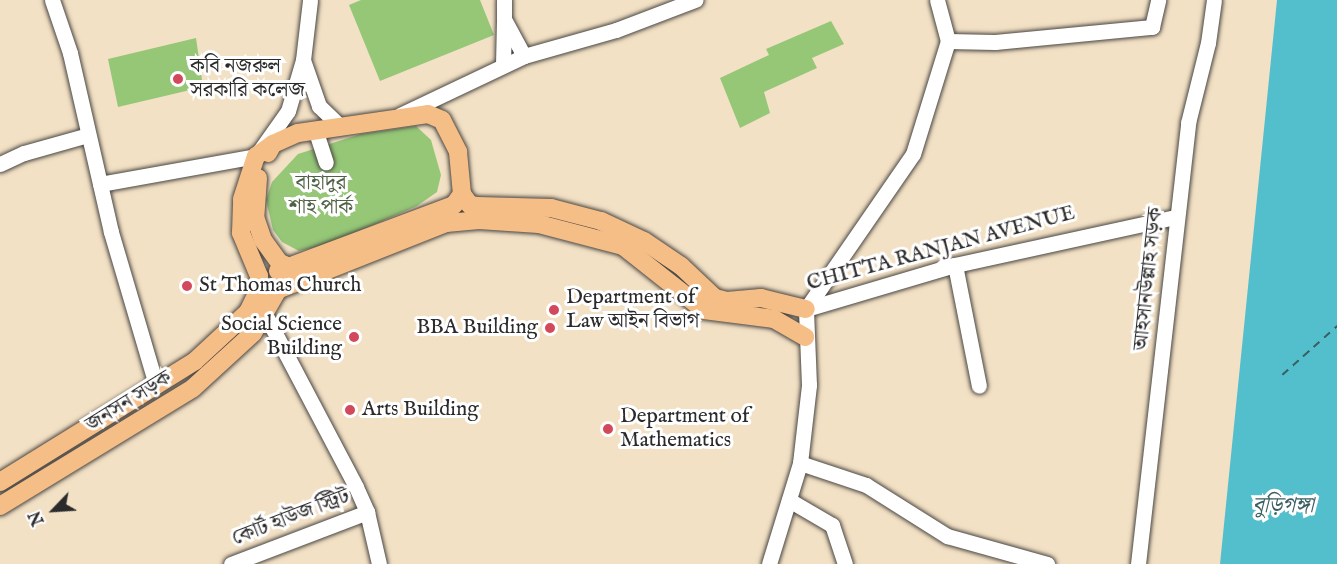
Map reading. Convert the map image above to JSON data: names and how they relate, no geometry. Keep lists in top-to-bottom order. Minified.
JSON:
{"streets":{"main road":["CHITTA RANJAN AVENUE","জনসন সড়ক"],"street":["আহসানউল্লাহ সড়ক","কোর্ট হাউজ স্ট্রিট"]},"crossings":[["CHITTA RANJAN AVENUE","আহসানউল্লাহ সড়ক"]],"water":["বুড়িগঙ্গা"],"parks":["বাহাদুর শাহ পার্ক"],"places":["কবি নজরুল সরকারি কলেজ","St Thomas Church","Department of Law আইন বিভাগ","BBA Building","Social Science Building","Arts Building","Department of Mathematics"],"north":"bottom left"}
